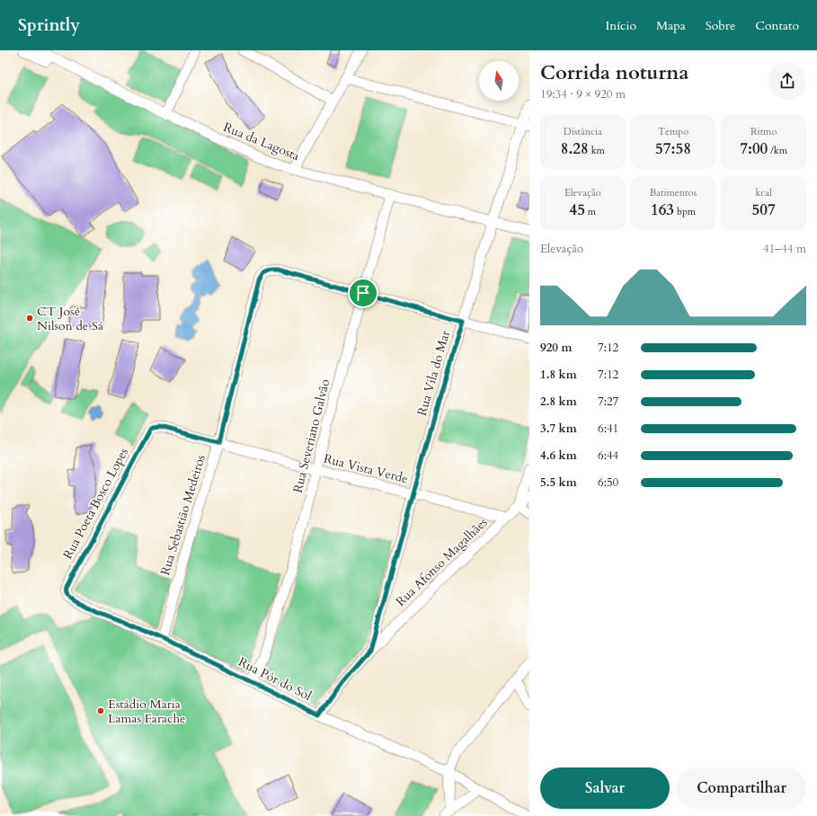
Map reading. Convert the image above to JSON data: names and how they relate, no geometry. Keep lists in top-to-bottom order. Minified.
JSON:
{"streets":{"street":["Rua da Lagosta","Rua Vila do Mar","Rua Severiano Galvão","Rua Vista Verde","Rua Poeta Bosco Lopes","Rua Sebastião Medeiros","Rua Afonso Magalhães","Rua Pôr do Sol"]},"crossings":[["Rua da Lagosta","Rua Vila do Mar"],["Rua da Lagosta","Rua Severiano Galvão"],["Rua Vila do Mar","Rua Vista Verde"],["Rua Vila do Mar","Rua Afonso Magalhães"],["Rua Severiano Galvão","Rua Vista Verde"],["Rua Severiano Galvão","Rua Sebastião Medeiros"],["Rua Severiano Galvão","Rua Pôr do Sol"],["Rua Vista Verde","Rua Poeta Bosco Lopes"],["Rua Vista Verde","Rua Sebastião Medeiros"],["Rua Vista Verde","Rua Afonso Magalhães"],["Rua Poeta Bosco Lopes","Rua Pôr do Sol"],["Rua Sebastião Medeiros","Rua Pôr do Sol"],["Rua Afonso Magalhães","Rua Pôr do Sol"]],"places":["CT José Nilson de Sá","Estádio Maria Lamas Farache"],"north":"top","page":{"header":"Sprintly","nav":["Início","Mapa","Sobre","Contato"],"heading":["Corrida noturna","19:34 · 9 × 920 m"],"stats":[["Distância","8.28 km"],["Tempo","57:58"],["Ritmo","7:00 /km"],["Elevação","45 m"],["Batimentos","163 bpm"],["kcal","507"]],"chart":["Elevação","41–44 m"],"list":[{"name":"920 m","note":"7:12"},{"name":"1.8 km","note":"7:12"},{"name":"2.8 km","note":"7:27"},{"name":"3.7 km","note":"6:41"},{"name":"4.6 km","note":"6:44"},{"name":"5.5 km","note":"6:50"}],"buttons":["Salvar","Compartilhar"]}}
